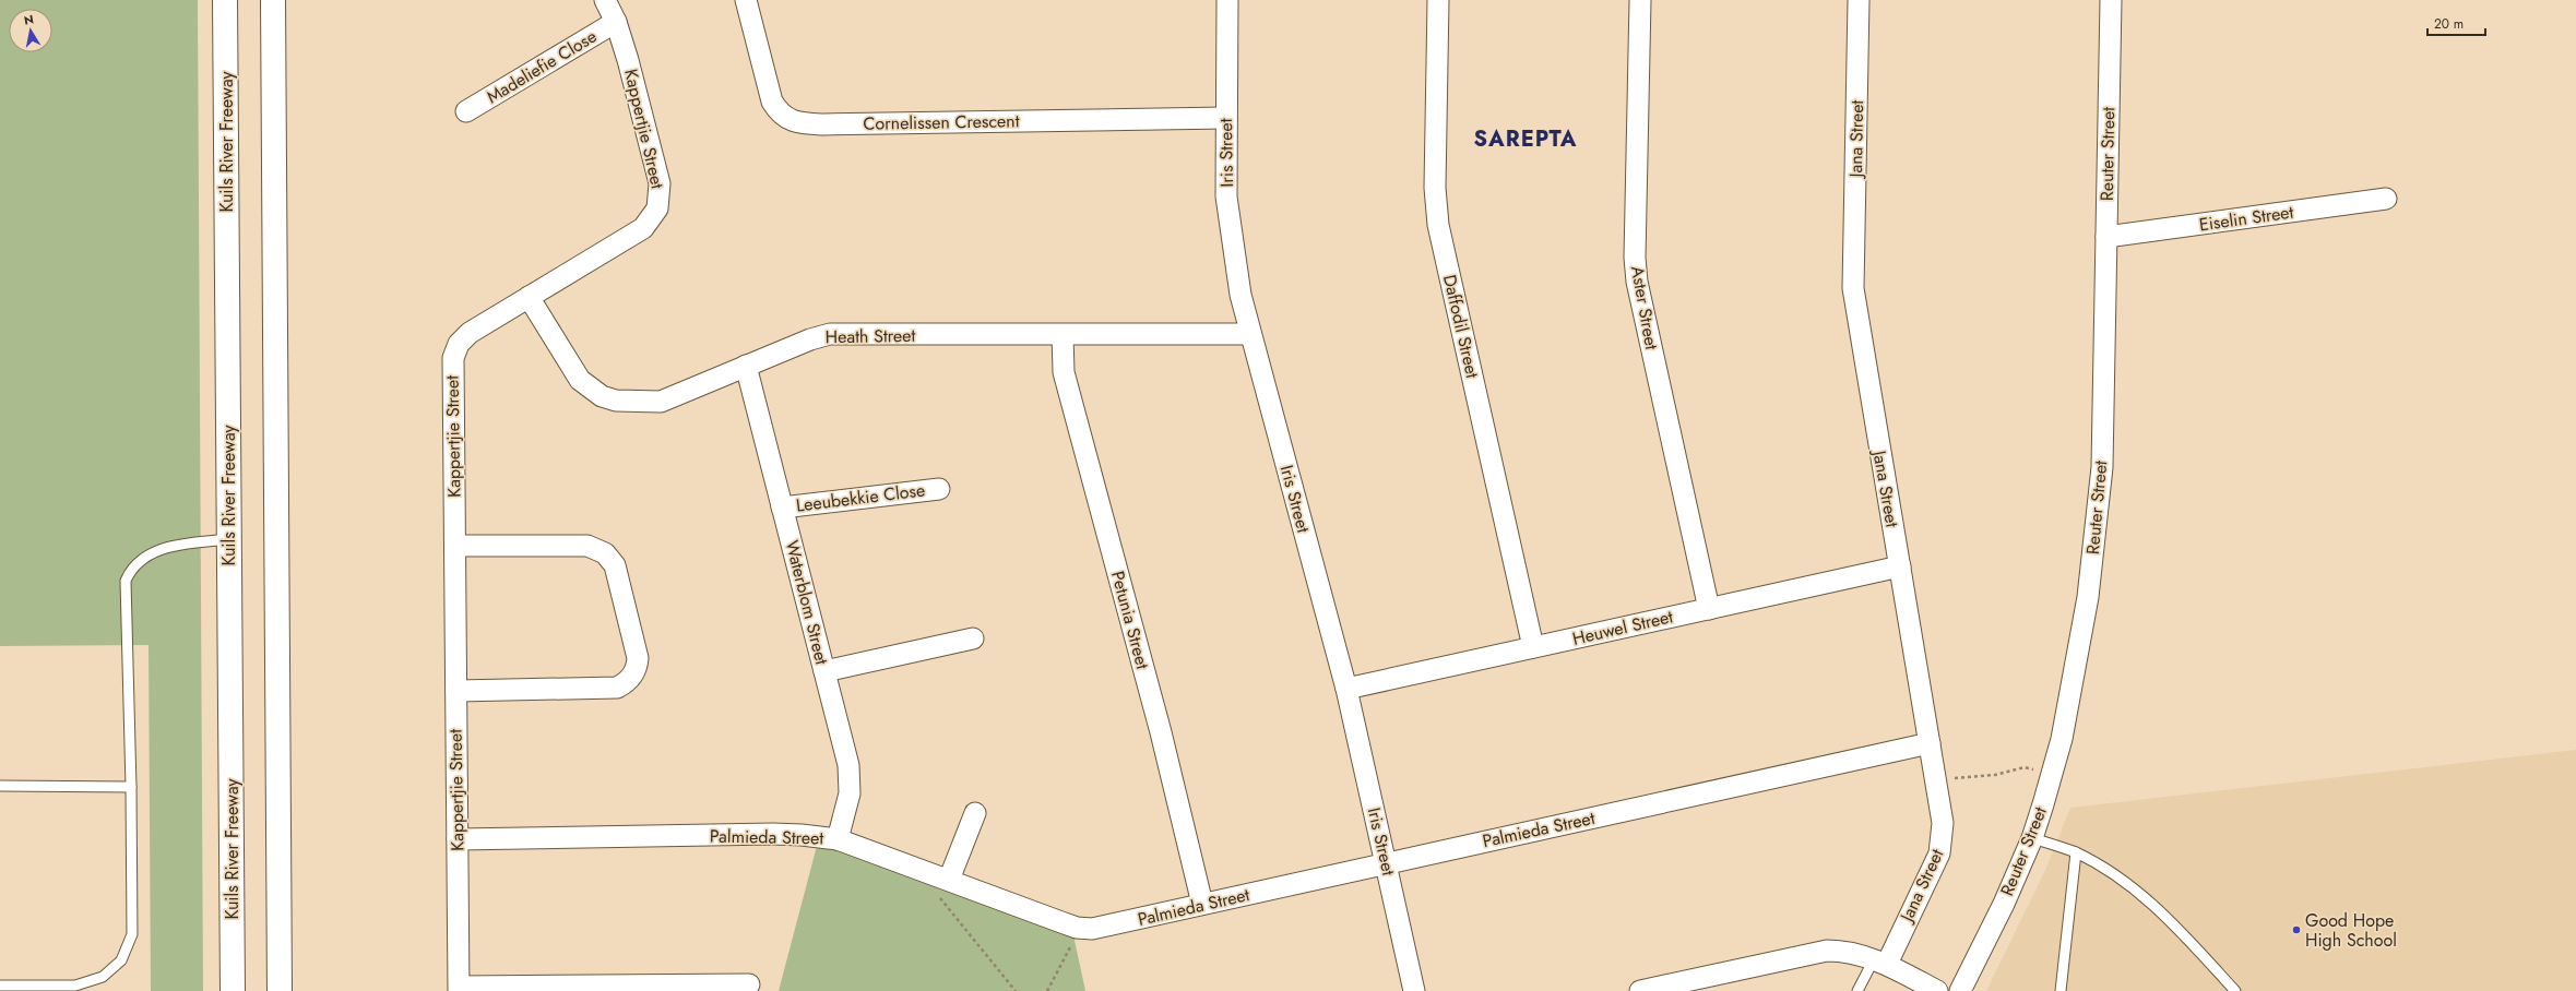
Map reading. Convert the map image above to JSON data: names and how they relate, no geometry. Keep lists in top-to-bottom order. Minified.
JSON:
{"streets":{"highway":["Kuils River Freeway"],"street":["Madeliefie Close","Cornelissen Crescent","Kappertjie Street","Jana Street","Iris Street","Reuter Street","Eiselin Street","Aster Street","Daffodil Street","Heath Street","Leeubekkie Close","Waterblom Street","Petunia Street","Heuwel Street","Palmieda Street"]},"crossings":[["Madeliefie Close","Kappertjie Street"],["Cornelissen Crescent","Iris Street"],["Kappertjie Street","Heath Street"],["Kappertjie Street","Palmieda Street"],["Jana Street","Heuwel Street"],["Jana Street","Palmieda Street"],["Iris Street","Heath Street"],["Iris Street","Heuwel Street"],["Iris Street","Palmieda Street"],["Reuter Street","Eiselin Street"],["Aster Street","Heuwel Street"],["Daffodil Street","Heuwel Street"],["Heath Street","Waterblom Street"],["Heath Street","Petunia Street"],["Leeubekkie Close","Waterblom Street"],["Waterblom Street","Palmieda Street"],["Petunia Street","Palmieda Street"]],"districts":["SAREPTA"],"places":["Good Hope High School"],"scale_bar":"20 m","north":"top"}
